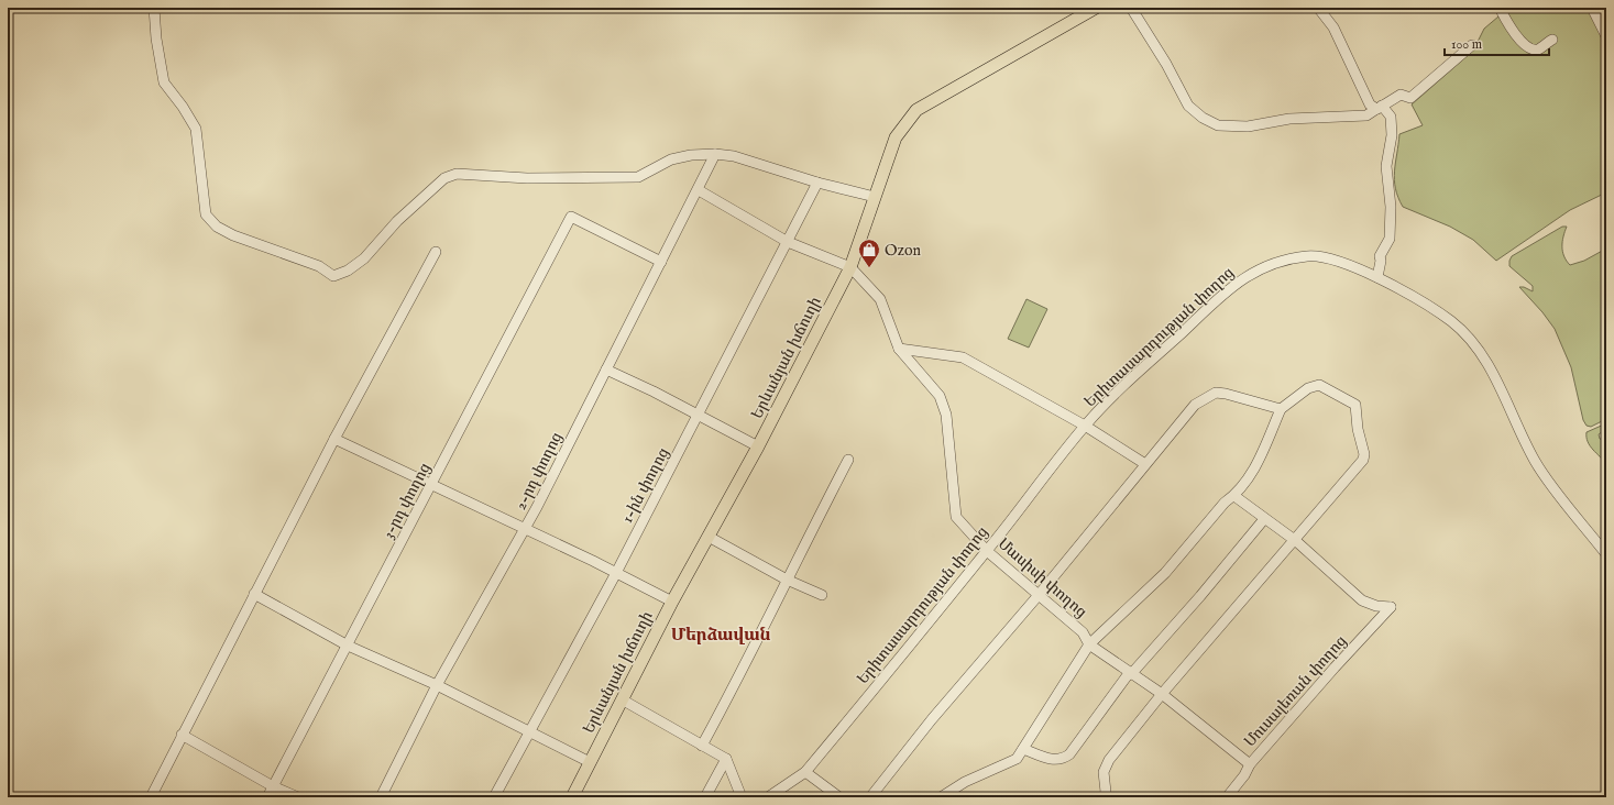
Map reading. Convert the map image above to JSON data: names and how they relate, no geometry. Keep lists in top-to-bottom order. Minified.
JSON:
{"streets":{"main road":["Երևանյան խճուղի"],"street":["Երիտասարդության փողոց","2-րդ փողոց","1-ին փողոց","3-րդ փողոց","Մասիսի փողոց","Մուսալեռան փողոց"]},"crossings":[["Երիտասարդության փողոց","Մասիսի փողոց"],["Երևանյան խճուղի","Մասիսի փողոց"],["2-րդ փողոց","3-րդ փողոց"],["Մասիսի փողոց","Մուսալեռան փողոց"]],"districts":["Մերձավան"],"places":{"shop":["Ozon"]},"scale_bar":"100 m"}
